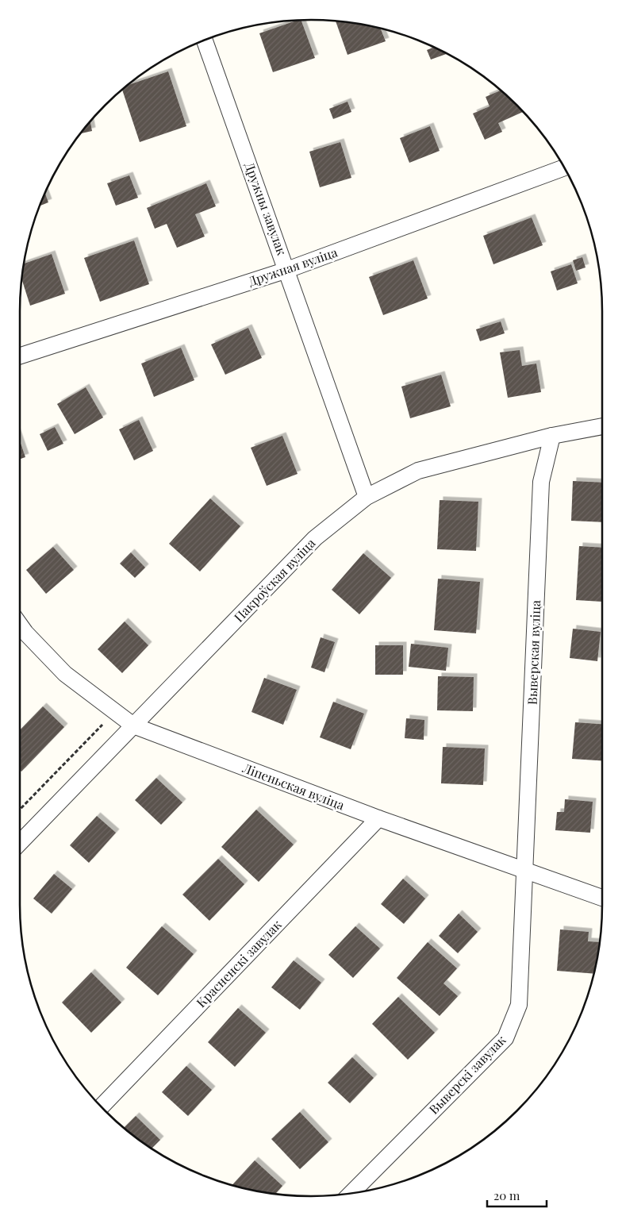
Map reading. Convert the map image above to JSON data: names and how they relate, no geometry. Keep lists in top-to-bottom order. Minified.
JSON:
{"streets":{"street":["Дружны завулак","Дружная вуліца","Пакроўская вуліца","Выверская вуліца","Ліпеньская вуліца","Красненскі завулак","Выверскі завулак"]},"crossings":[["Дружны завулак","Дружная вуліца"],["Дружны завулак","Пакроўская вуліца"],["Пакроўская вуліца","Выверская вуліца"],["Пакроўская вуліца","Ліпеньская вуліца"],["Выверская вуліца","Ліпеньская вуліца"],["Выверская вуліца","Выверскі завулак"],["Ліпеньская вуліца","Красненскі завулак"],["Ліпеньская вуліца","Выверскі завулак"]],"scale_bar":"20 m"}
